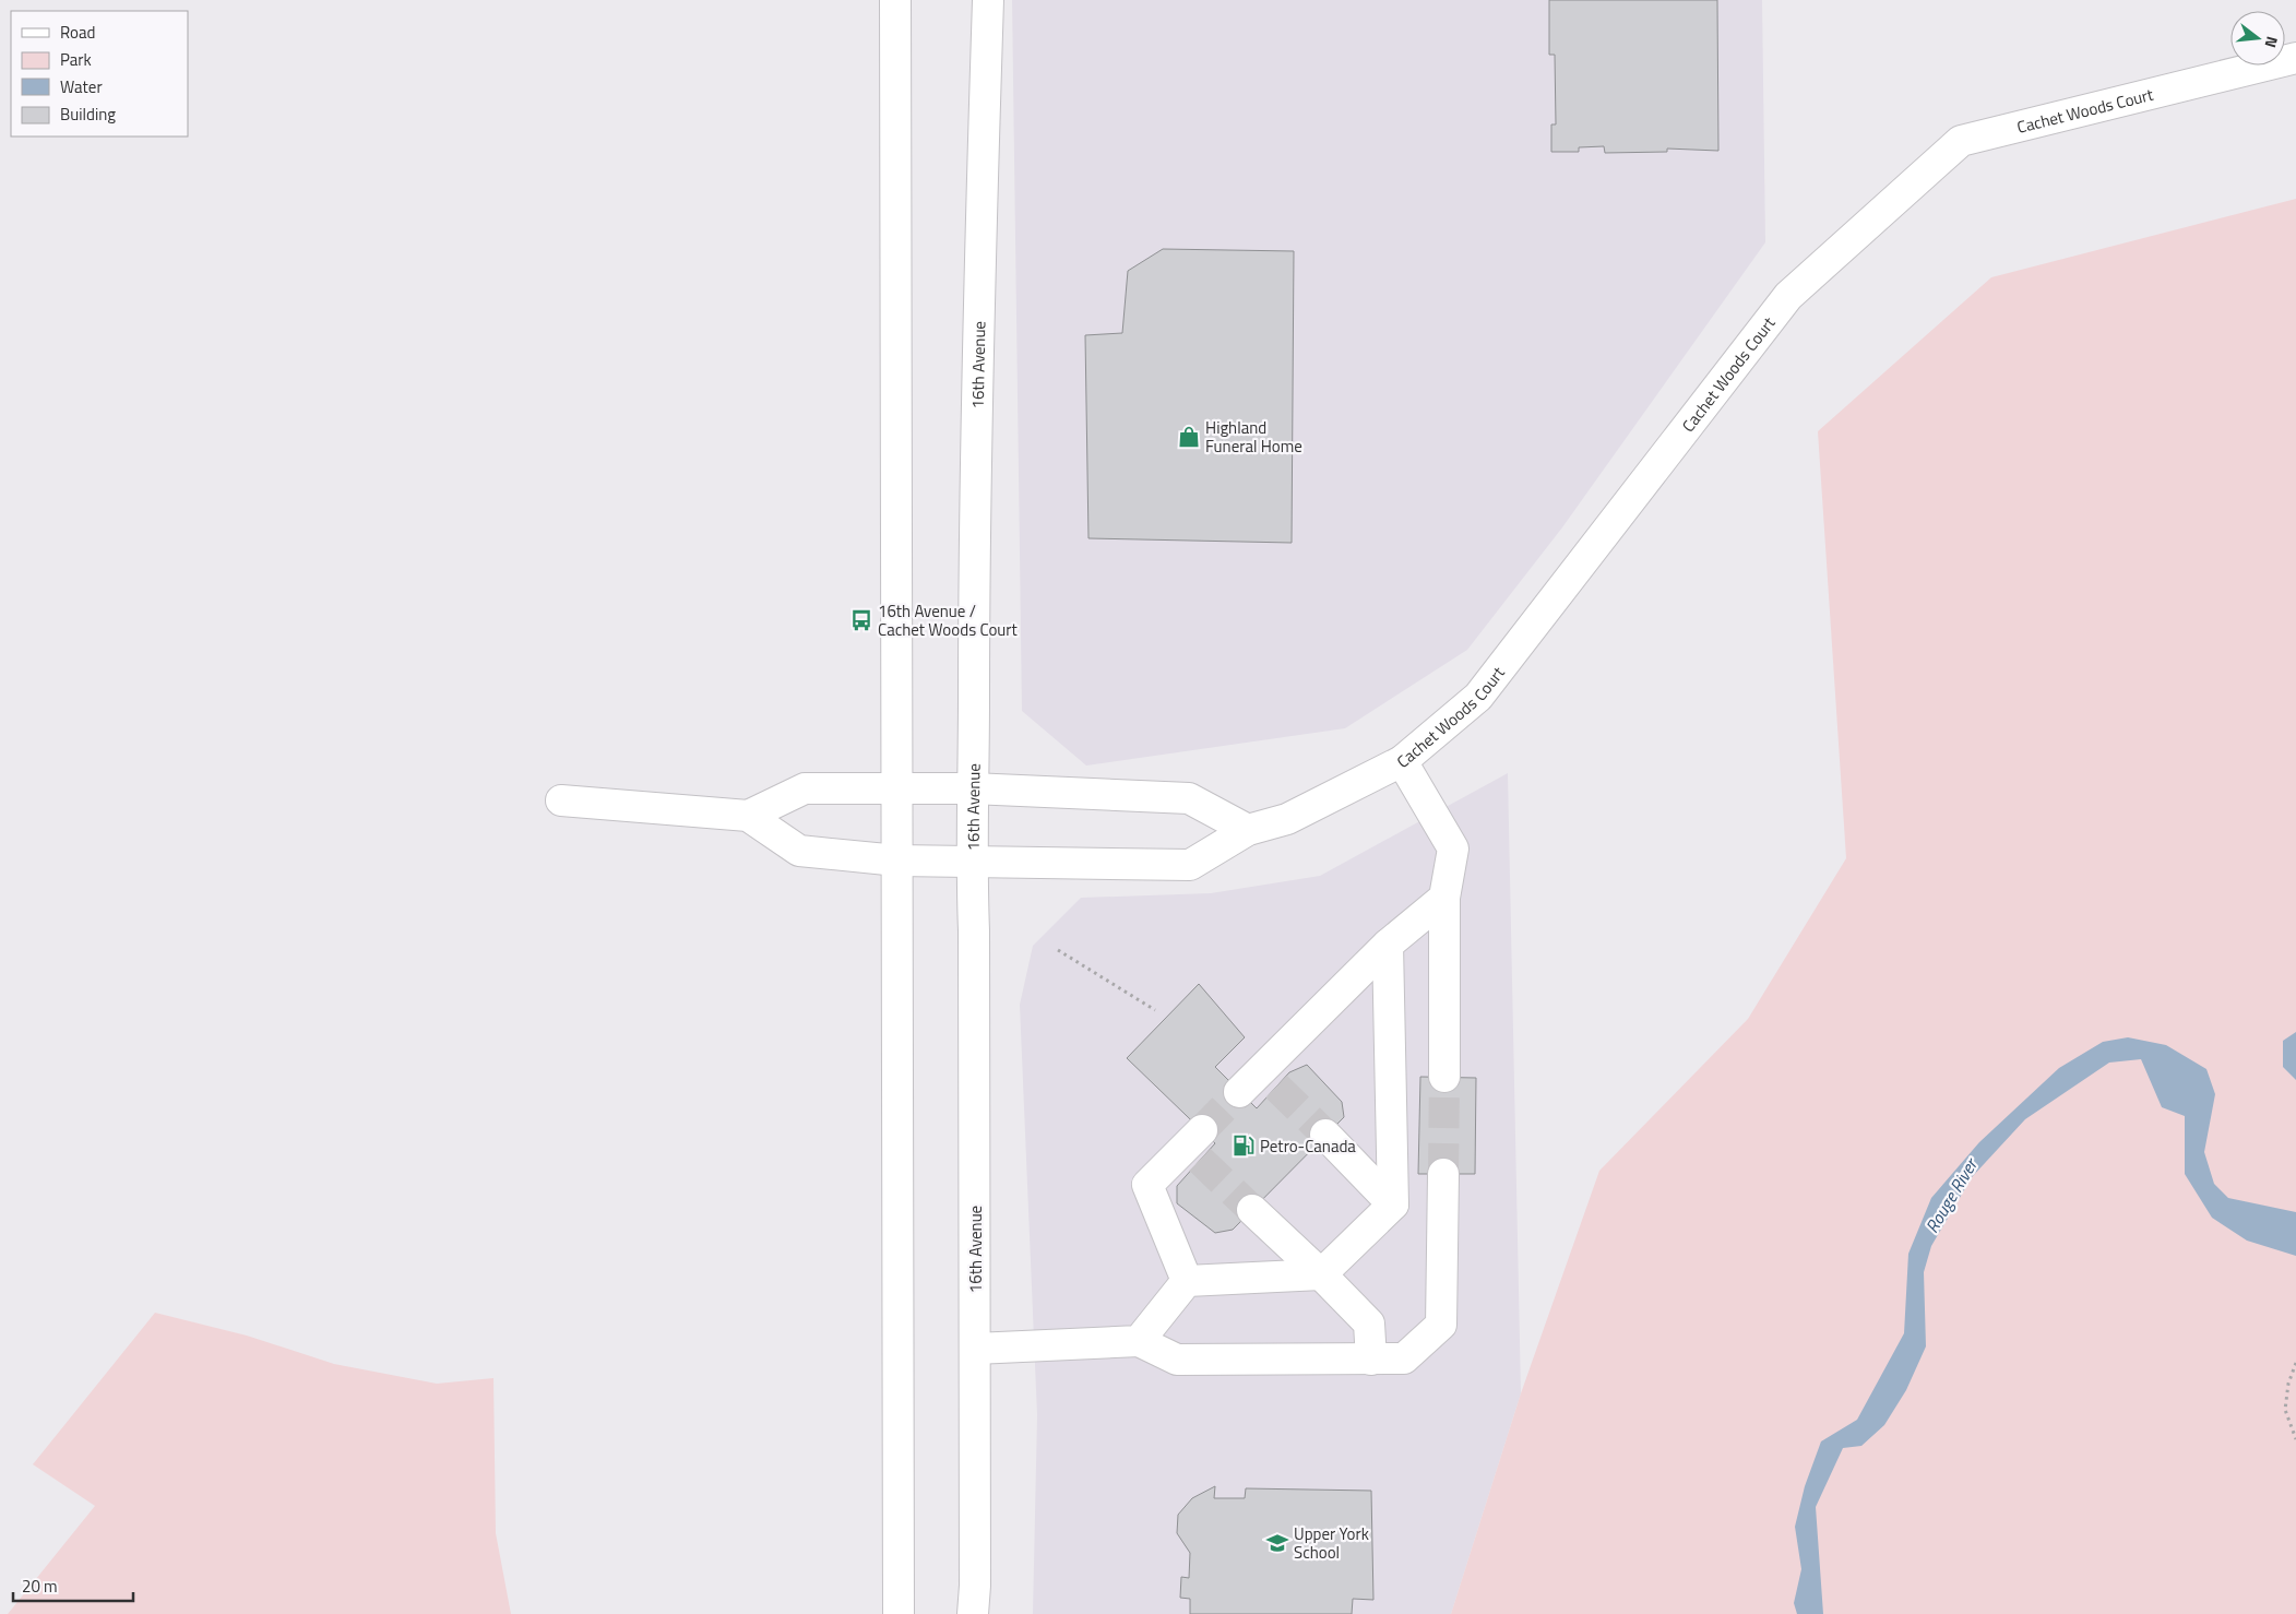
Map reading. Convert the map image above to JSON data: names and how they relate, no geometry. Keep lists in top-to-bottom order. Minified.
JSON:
{"streets":{"main road":["Cachet Woods Court","16th Avenue"]},"crossings":[["Cachet Woods Court","16th Avenue"]],"water":["Rouge River"],"places":{"shop":["Highland Funeral Home"],"bus stop":["16th Avenue / Cachet Woods Court"],"fuel station":["Petro-Canada"],"school or university":["Upper York School"]},"legend":["Road","Park","Water","Building"],"scale_bar":"20 m","north":"right"}
